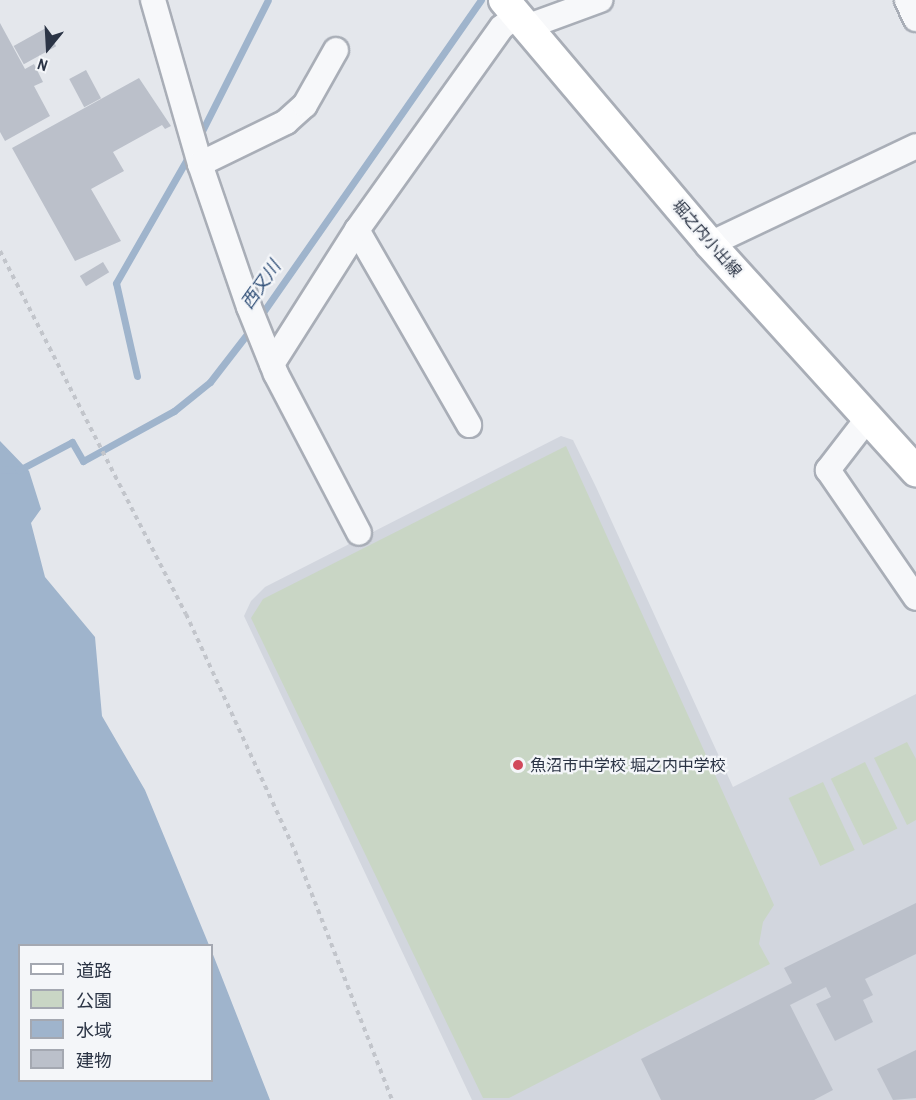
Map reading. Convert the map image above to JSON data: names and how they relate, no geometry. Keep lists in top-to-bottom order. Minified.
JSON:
{"streets":{"main road":["堀之内小出線"]},"water":["西又川"],"places":["魚沼市中学校 堀之内中学校"],"legend":["道路","公園","水域","建物"],"north":"bottom"}
